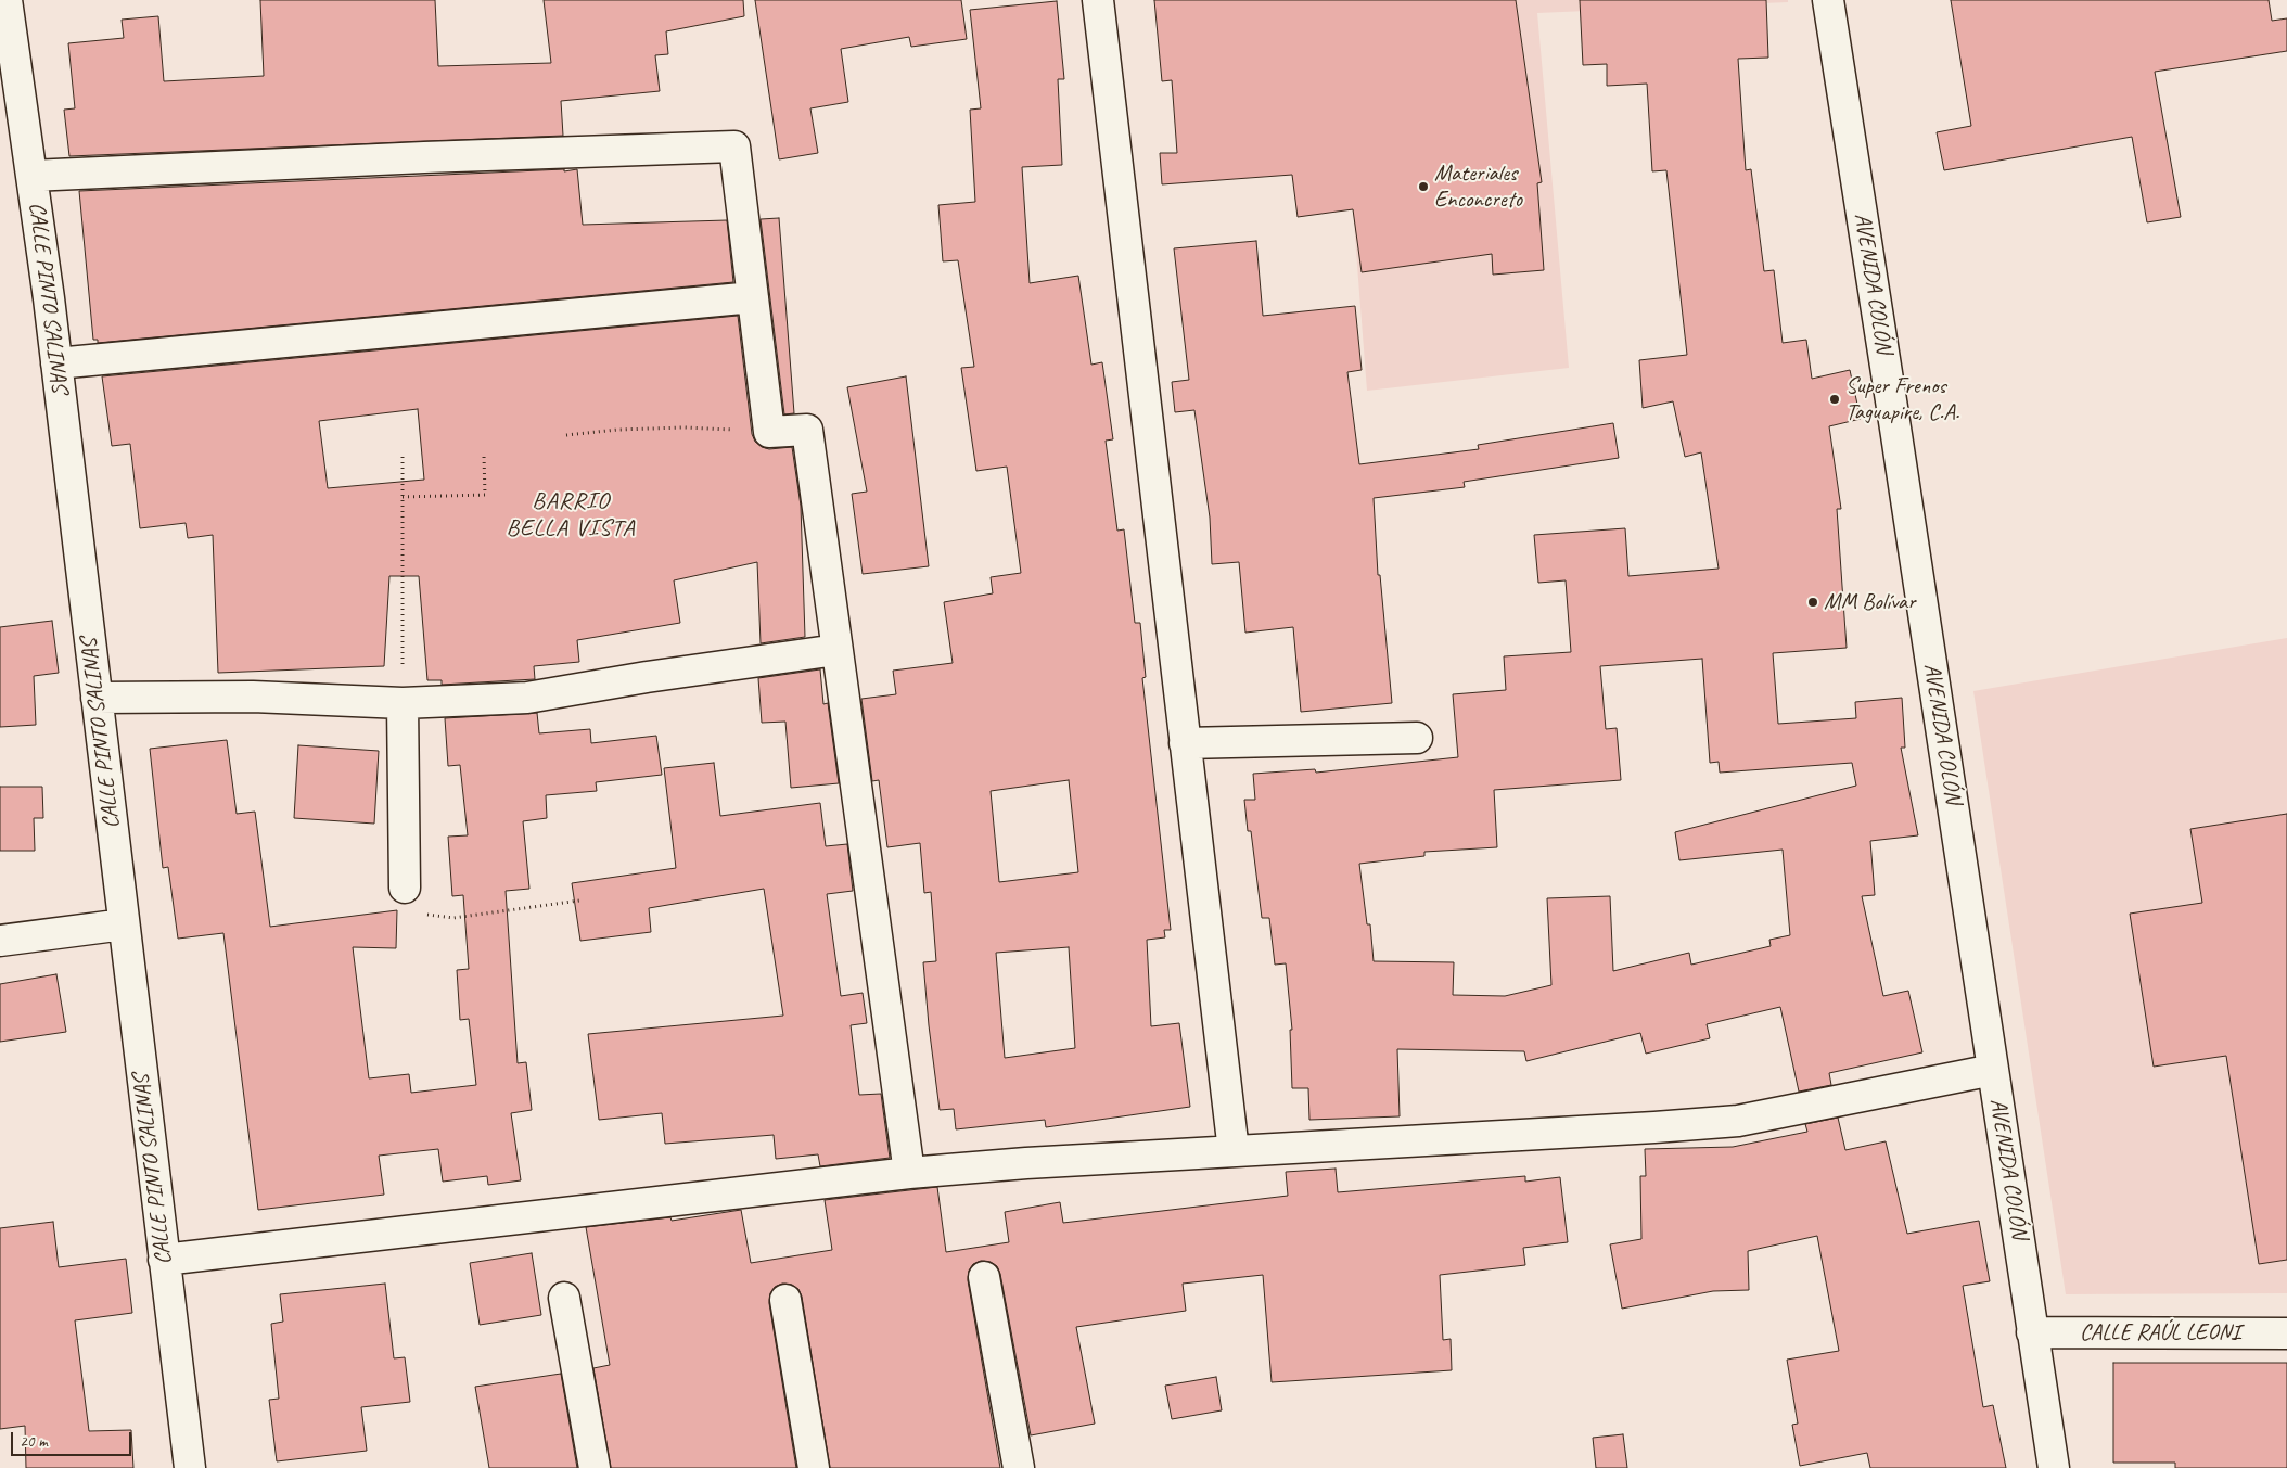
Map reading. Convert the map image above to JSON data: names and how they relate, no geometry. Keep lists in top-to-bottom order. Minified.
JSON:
{"streets":{"street":["AVENIDA COLÓN","CALLE PINTO SALINAS","CALLE RAÚL LEONI"]},"crossings":[["AVENIDA COLÓN","CALLE RAÚL LEONI"]],"districts":["BARRIO BELLA VISTA"],"places":["Materiales Enconcreto","Super Frenos Taguapire, C.A.","MM Bolívar"],"scale_bar":"20 m"}
